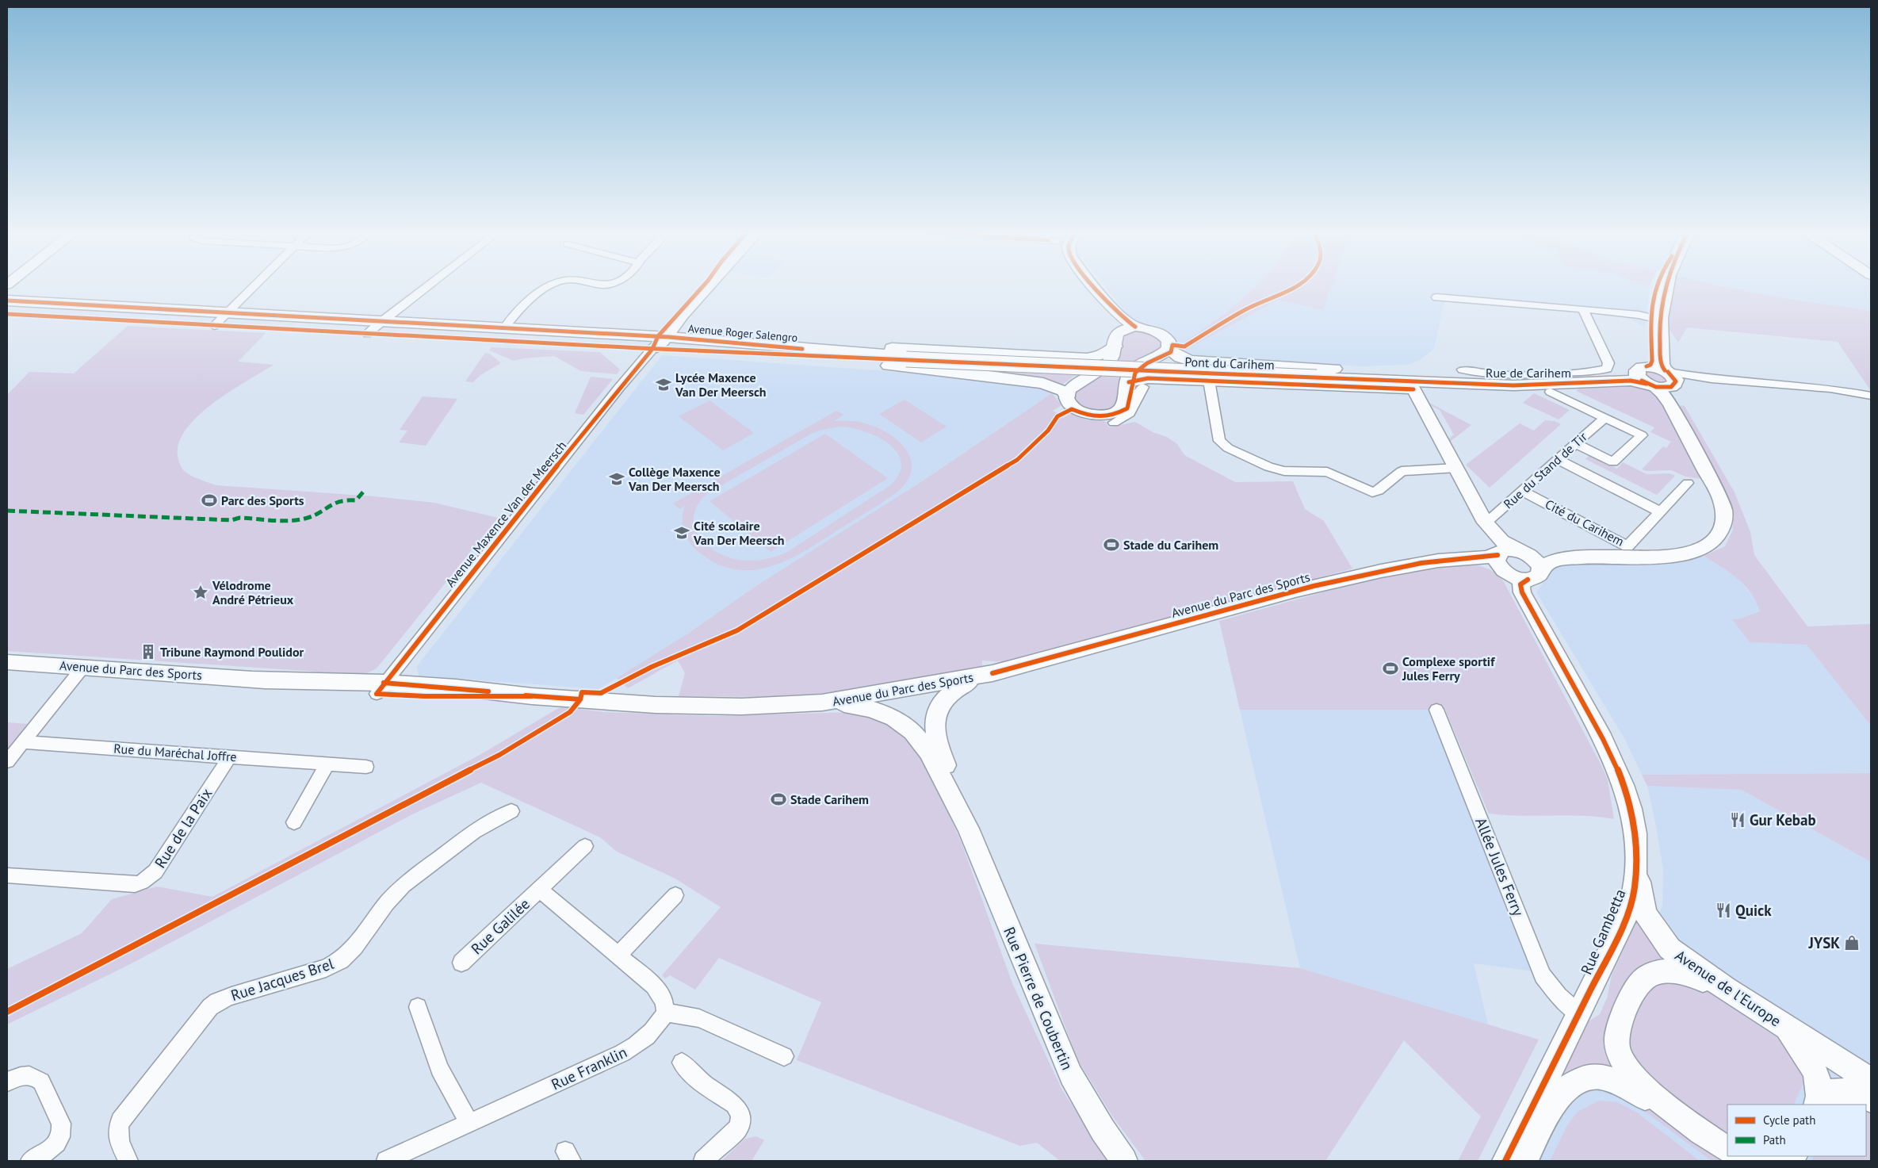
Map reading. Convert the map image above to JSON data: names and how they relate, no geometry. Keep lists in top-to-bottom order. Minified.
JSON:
{"streets":{"main road":["Avenue Roger Salengro","Pont du Carihem","Rue de Carihem"],"street":["Rue du Stand de Tir","Avenue Maxence Van der Meersch","Cité du Carihem","Avenue du Parc des Sports","Rue du Maréchal Joffre","Rue de la Paix","Allée Jules Ferry","Rue Galilée","Rue Gambetta","Rue Jacques Brel","Avenue de l'Europe","Rue Pierre de Coubertin","Rue Franklin"]},"crossings":[["Avenue Roger Salengro","Pont du Carihem"],["Avenue Roger Salengro","Avenue Maxence Van der Meersch"],["Pont du Carihem","Rue de Carihem"],["Rue du Stand de Tir","Cité du Carihem"],["Avenue Maxence Van der Meersch","Avenue du Parc des Sports"],["Avenue du Parc des Sports","Rue Pierre de Coubertin"],["Rue du Maréchal Joffre","Rue de la Paix"],["Allée Jules Ferry","Rue Gambetta"],["Rue Galilée","Rue Franklin"],["Rue Gambetta","Avenue de l'Europe"]],"places":{"school or university":["Lycée Maxence Van Der Meersch","Collège Maxence Van Der Meersch","Cité scolaire Van Der Meersch"],"sports":["Parc des Sports","Stade du Carihem","Complexe sportif Jules Ferry","Stade Carihem"],"place":["Vélodrome André Pétrieux"],"building":["Tribune Raymond Poulidor"],"restaurant":["Gur Kebab","Quick"],"shop":["JYSK"]},"legend":["Cycle path","Path"]}
